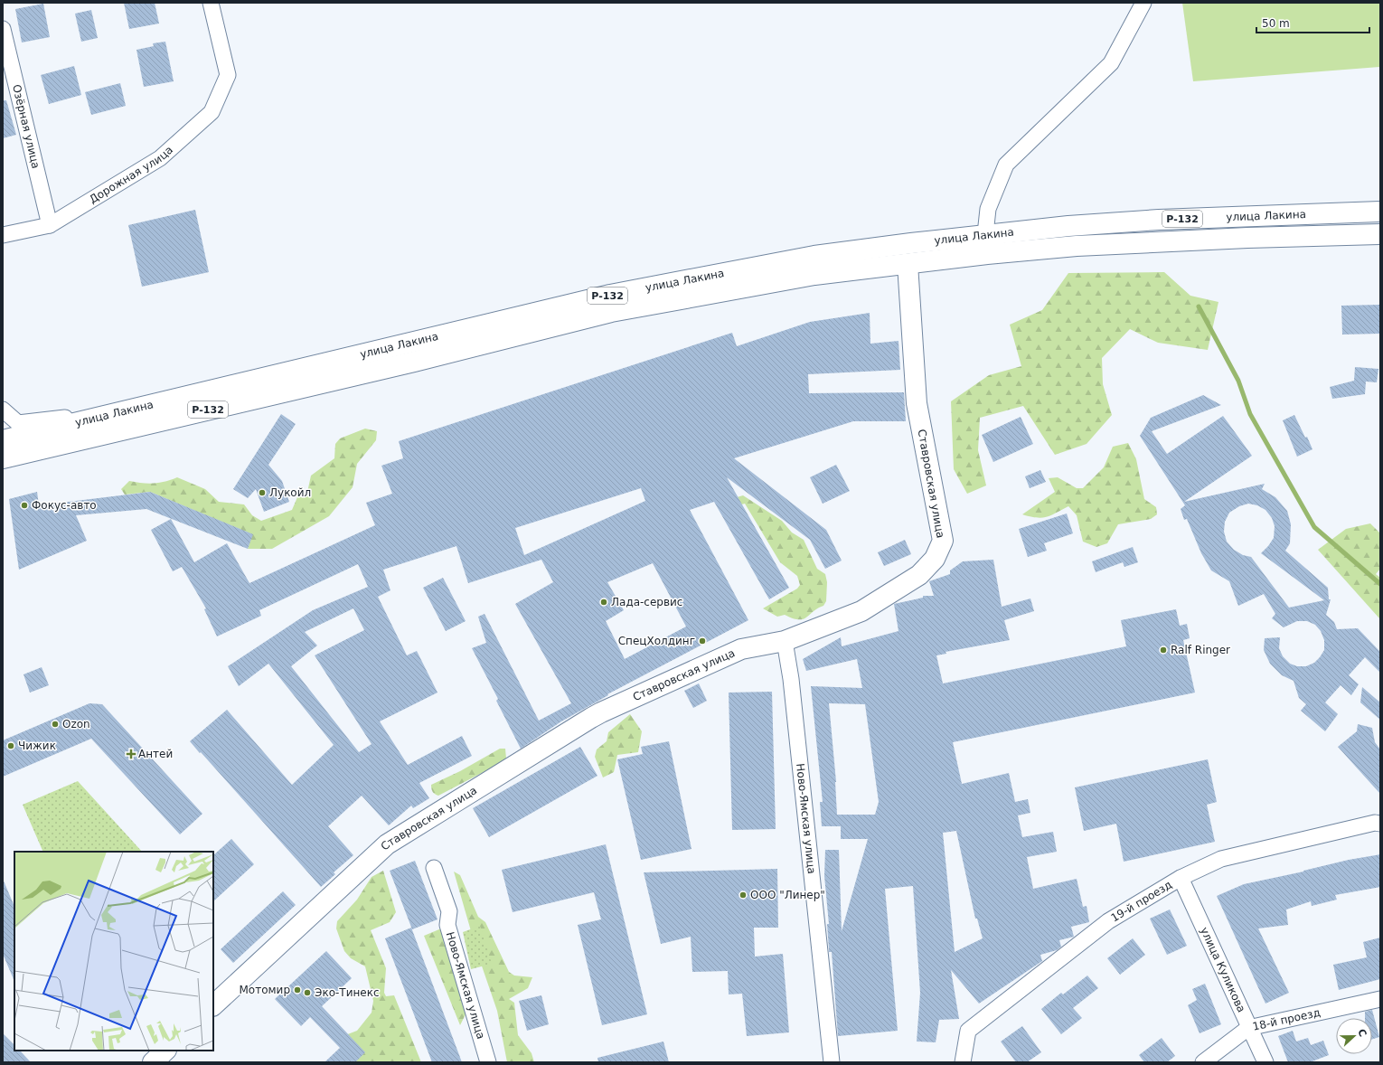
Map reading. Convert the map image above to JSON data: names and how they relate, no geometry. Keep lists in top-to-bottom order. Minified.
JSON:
{"streets":{"main road":["улица Лакина","Р-132","Ставровская улица"],"street":["Озёрная улица","Дорожная улица","Ново-Ямская улица","19-й проезд","улица Куликова","18-й проезд"]},"crossings":[["Озёрная улица","Дорожная улица"],["улица Лакина","Ставровская улица"],["Ставровская улица","Ново-Ямская улица"],["19-й проезд","улица Куликова"],["улица Куликова","18-й проезд"]],"places":{"other":["Лукойл","Фокус-авто","Лада-сервис","СпецХолдинг","Ralf Ringer","Ozon","Чижик","ООО \"Линер\"","Мотомир","Эко-Тинекс"],"health":["Антей"]},"scale_bar":"50 m","north":"right"}
